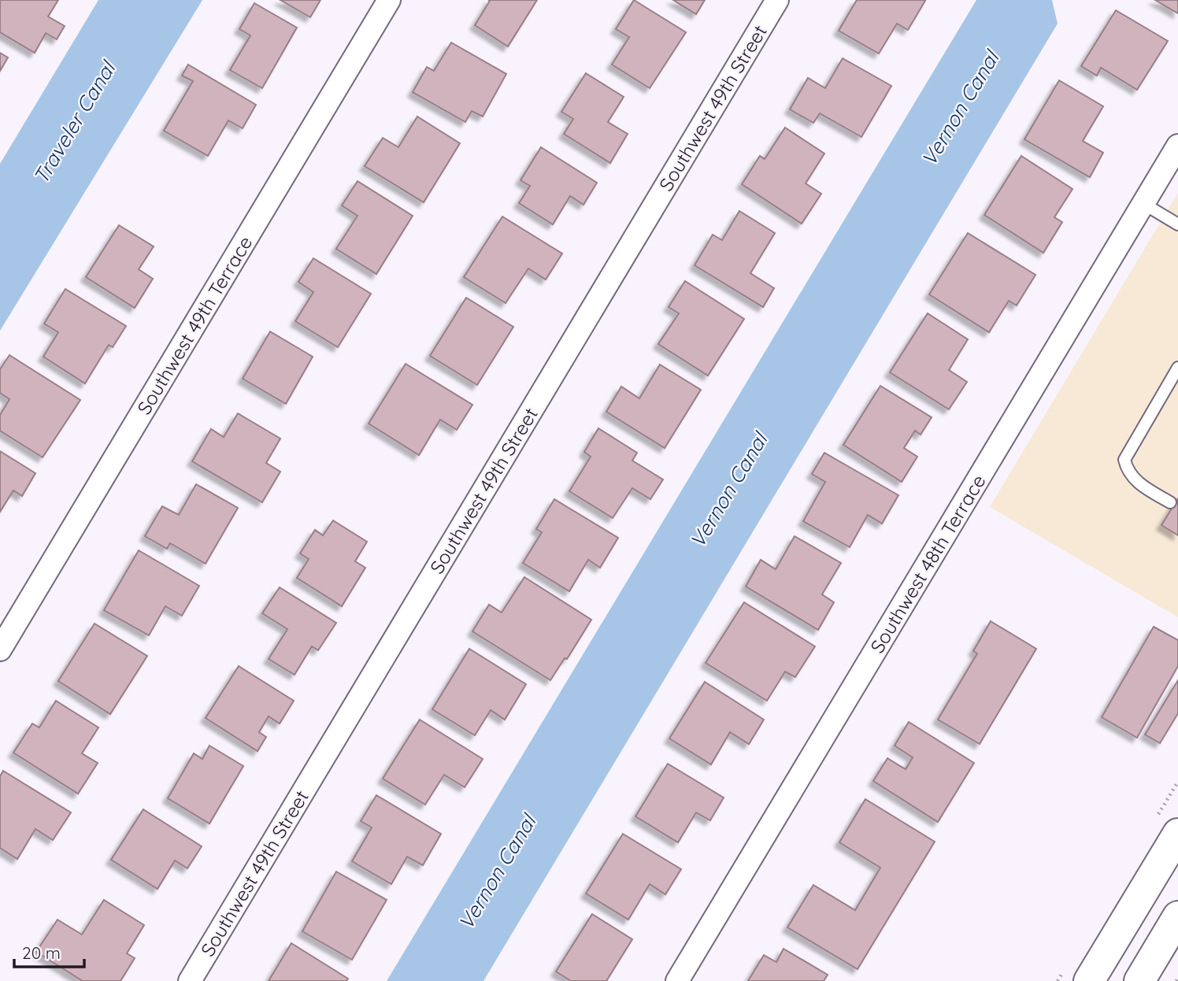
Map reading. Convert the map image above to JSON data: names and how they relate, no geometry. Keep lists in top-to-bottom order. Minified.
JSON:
{"streets":{"street":["Southwest 49th Street","Southwest 49th Terrace","Southwest 48th Terrace"]},"water":["Vernon Canal","Traveler Canal"],"scale_bar":"20 m"}
